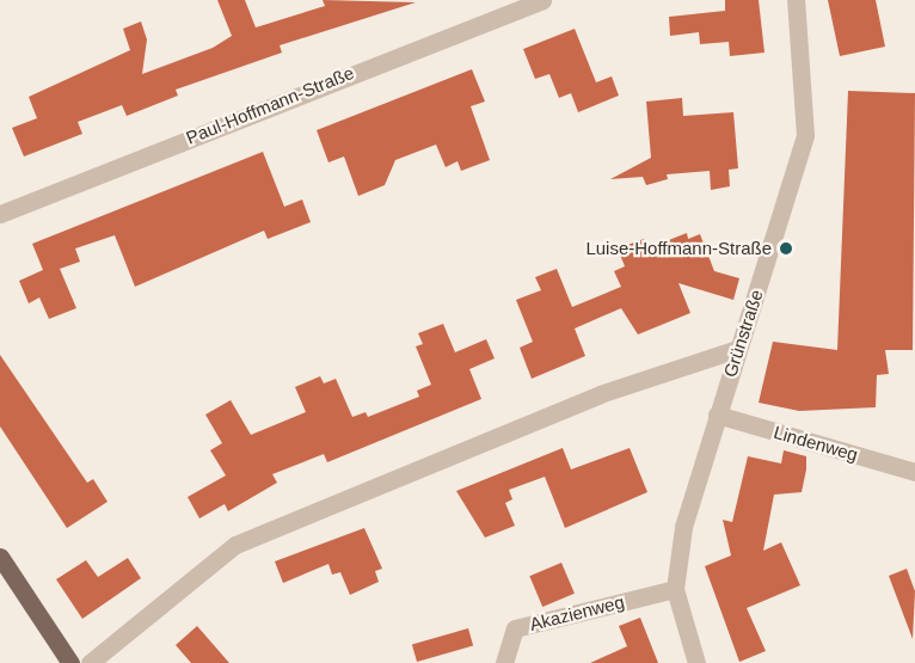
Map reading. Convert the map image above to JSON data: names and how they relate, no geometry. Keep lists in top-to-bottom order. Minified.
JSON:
{"streets":{"street":["Paul-Hoffmann-Straße","Grünstraße","Lindenweg","Akazienweg"]},"crossings":[["Grünstraße","Lindenweg"],["Grünstraße","Akazienweg"]],"places":["Luise-Hoffmann-Straße"]}
